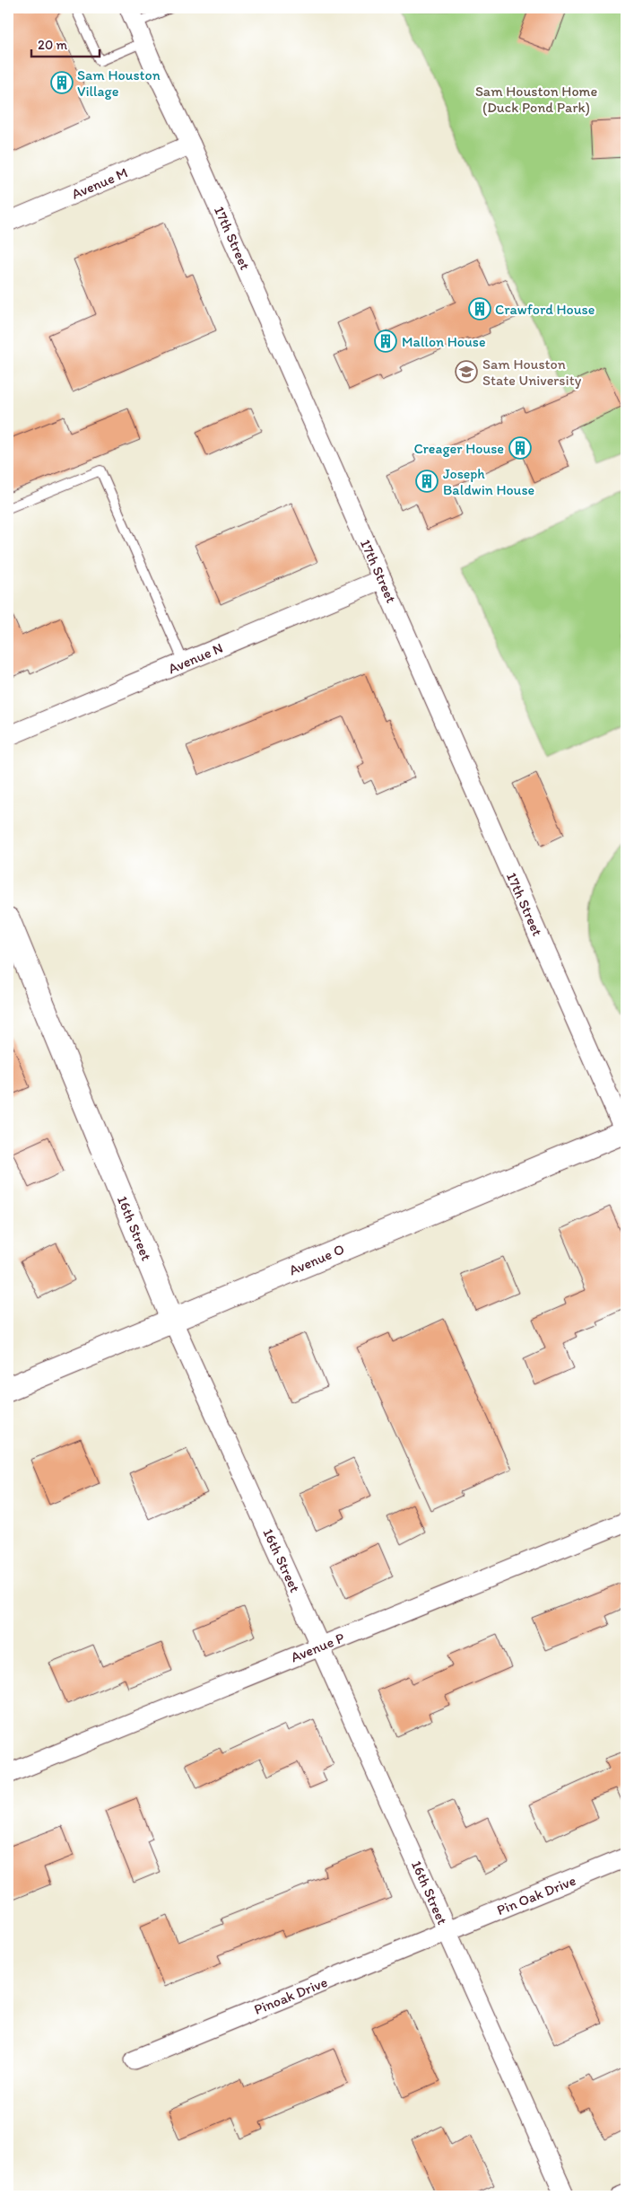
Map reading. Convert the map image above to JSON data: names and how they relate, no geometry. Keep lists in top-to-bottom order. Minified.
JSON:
{"streets":{"street":["Avenue M","17th Street","Avenue N","16th Street","Avenue O","Avenue P","Pin Oak Drive","Pinoak Drive"]},"crossings":[["Avenue M","17th Street"],["17th Street","Avenue N"],["17th Street","Avenue O"],["16th Street","Avenue O"],["16th Street","Avenue P"],["16th Street","Pin Oak Drive"],["16th Street","Pinoak Drive"],["Pin Oak Drive","Pinoak Drive"]],"parks":["Sam Houston Home (Duck Pond Park)"],"places":{"building":["Sam Houston Village","Crawford House","Mallon House","Creager House","Joseph Baldwin House"],"school or university":["Sam Houston State University"]},"scale_bar":"20 m"}
